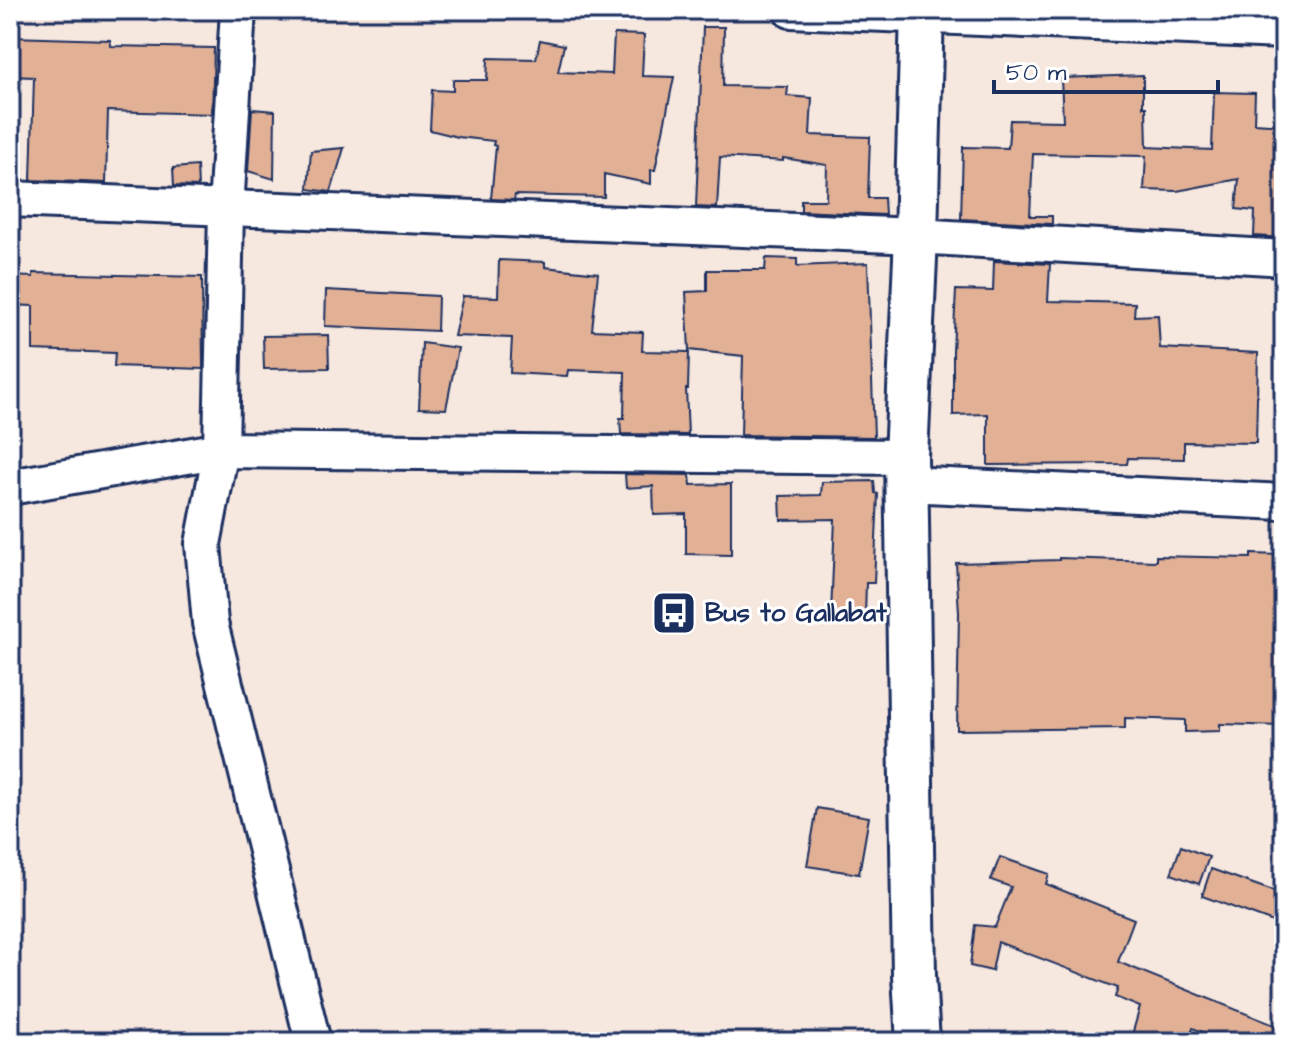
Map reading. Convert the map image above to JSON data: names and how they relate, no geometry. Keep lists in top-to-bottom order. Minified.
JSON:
{"places":{"bus stop":["Bus to Gallabat"]},"scale_bar":"50 m"}
